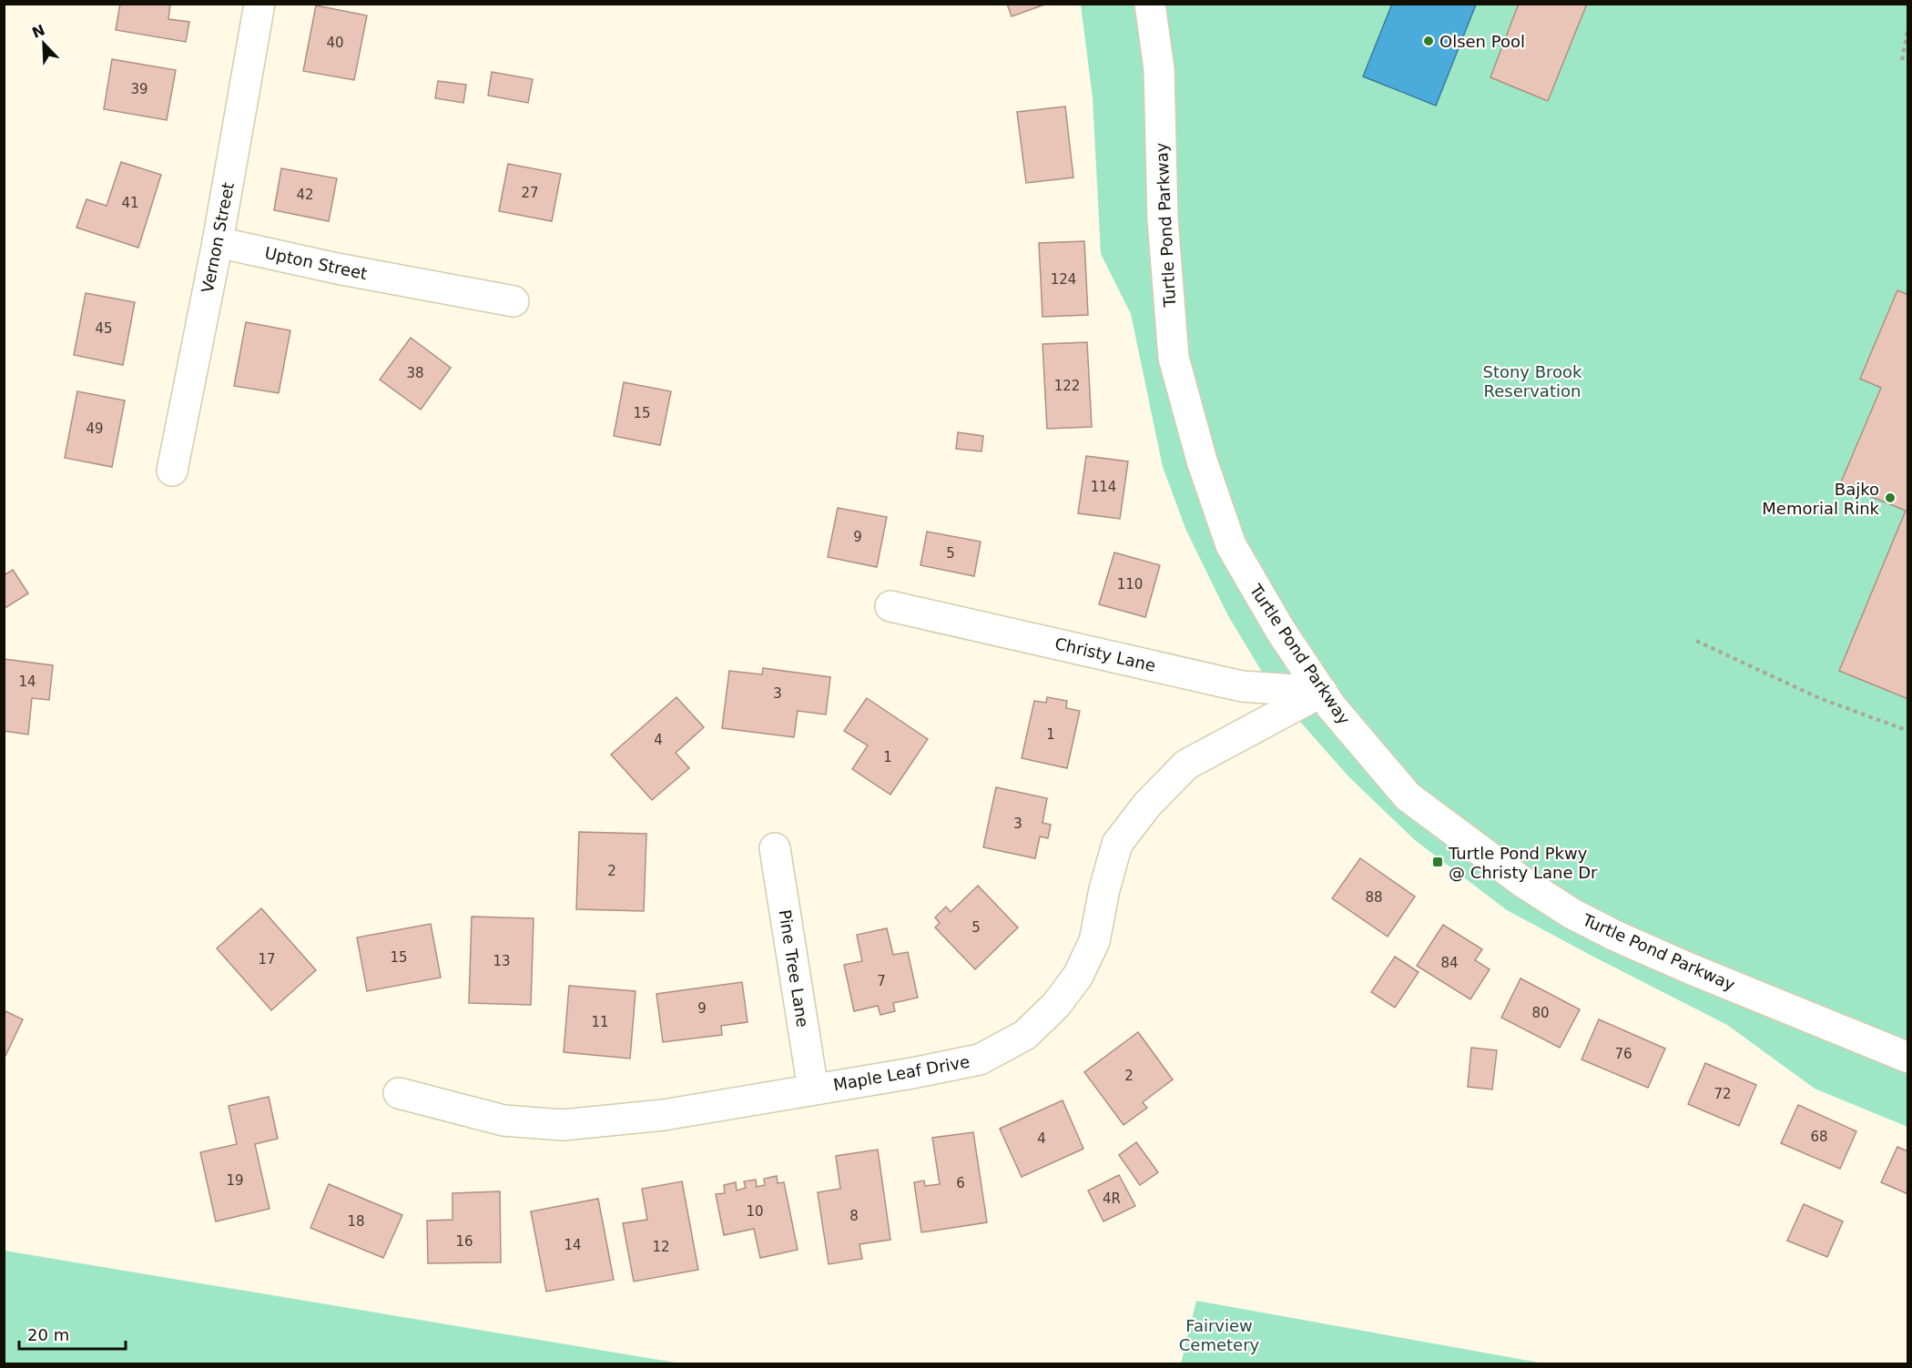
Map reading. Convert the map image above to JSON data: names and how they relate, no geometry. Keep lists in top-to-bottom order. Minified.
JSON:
{"streets":{"street":["Turtle Pond Parkway","Vernon Street","Upton Street","Christy Lane","Pine Tree Lane","Maple Leaf Drive"]},"crossings":[["Turtle Pond Parkway","Christy Lane"],["Turtle Pond Parkway","Maple Leaf Drive"],["Vernon Street","Upton Street"],["Christy Lane","Maple Leaf Drive"],["Pine Tree Lane","Maple Leaf Drive"]],"parks":["Stony Brook Reservation","Fairview Cemetery"],"places":{"other":["Olsen Pool","Bajko Memorial Rink"],"transit":["Turtle Pond Pkwy @ Christy Lane Dr"]},"house_numbers":["40","39","27","42","41","124","45","38","122","15","49","114","9","5","110","14","3","1","4","1","3","2","88","5","15","17","13","84","7","9","80","11","76","2","72","68","4","19","6","4R","10","8","18","16","14","12"],"scale_bar":"20 m","north":"top left"}
